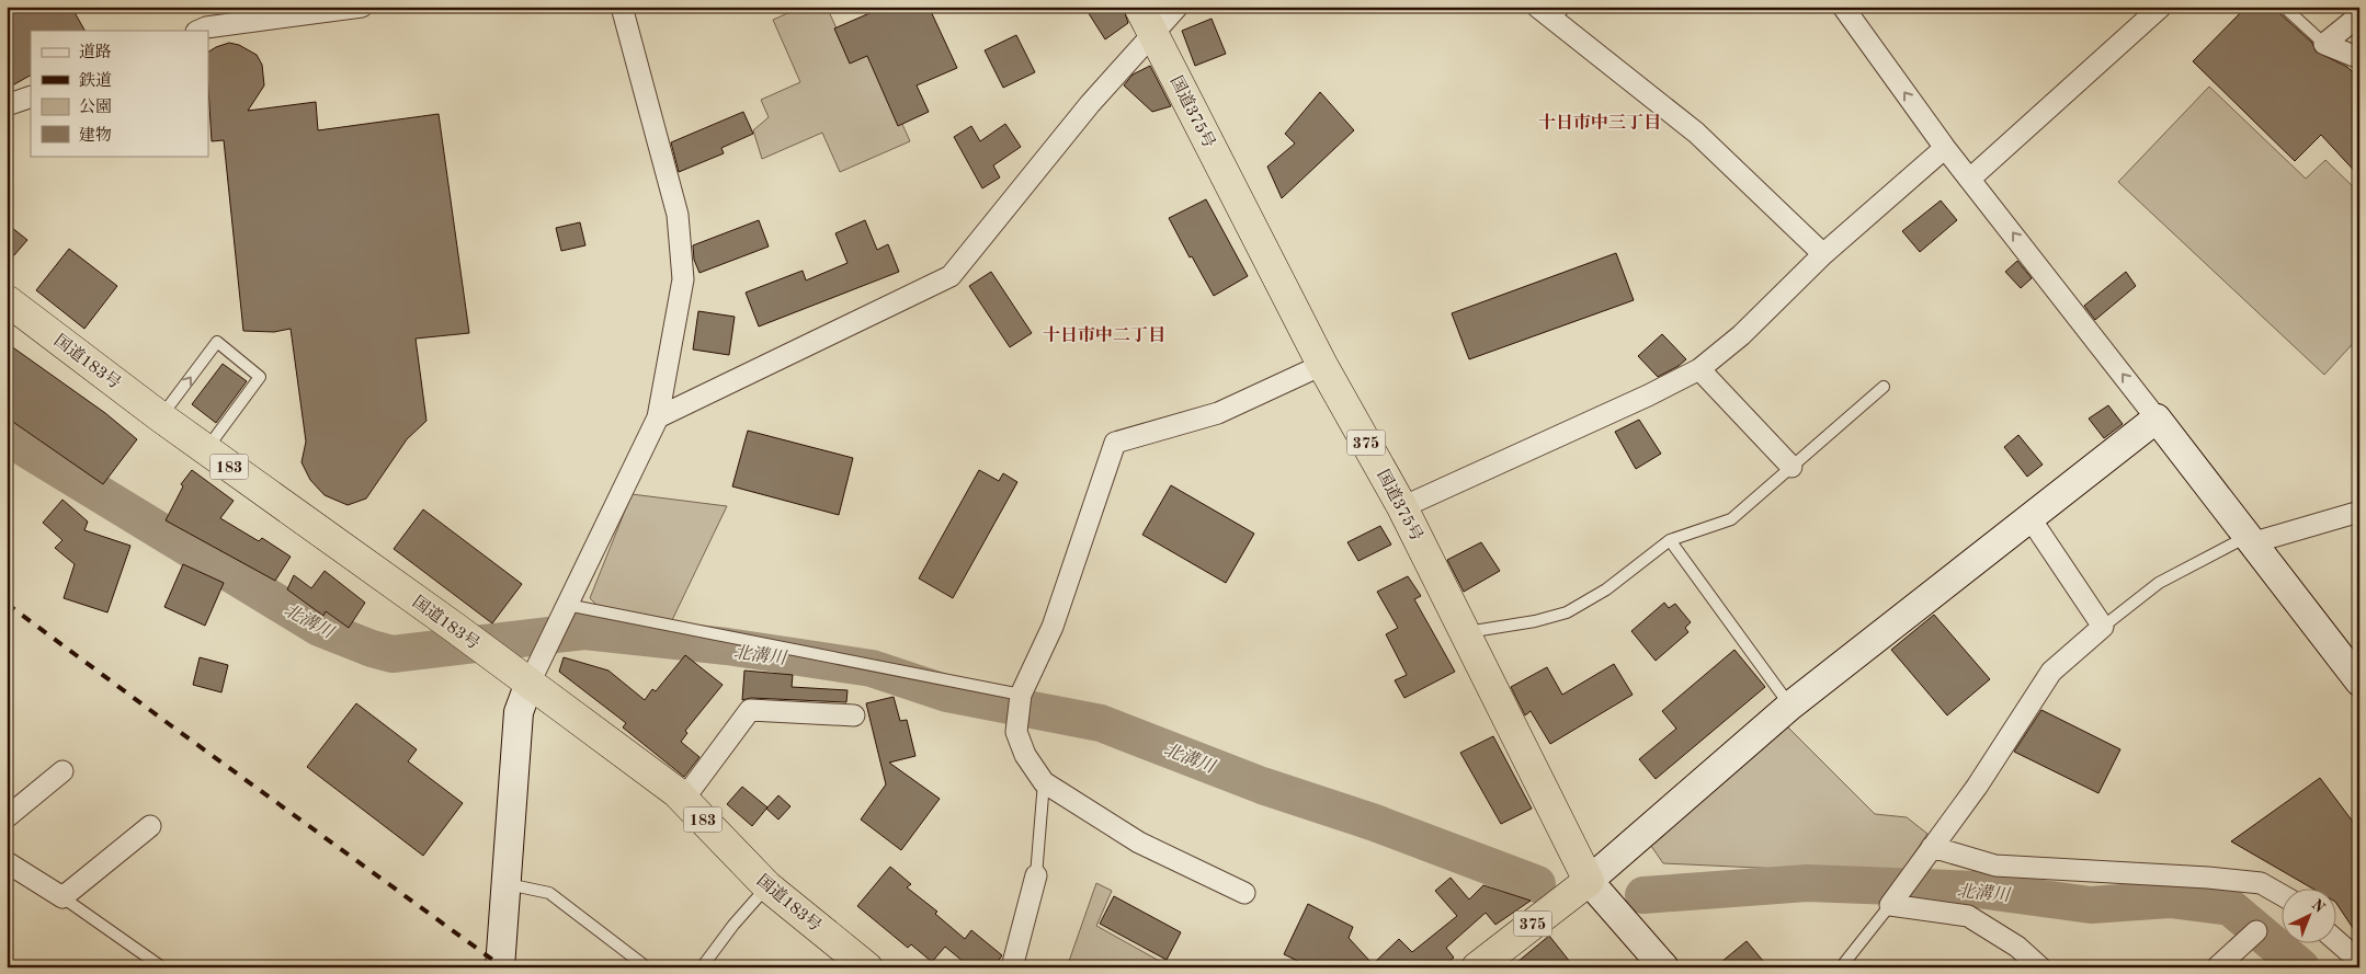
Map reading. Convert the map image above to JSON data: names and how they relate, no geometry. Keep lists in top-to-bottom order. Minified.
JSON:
{"streets":{"highway":["国道375号","国道183号","375","183"]},"crossings":[["国道375号","375"]],"districts":["十日市中三丁目","十日市中二丁目"],"water":["北溝川"],"legend":["道路","鉄道","公園","建物"],"north":"top right"}
